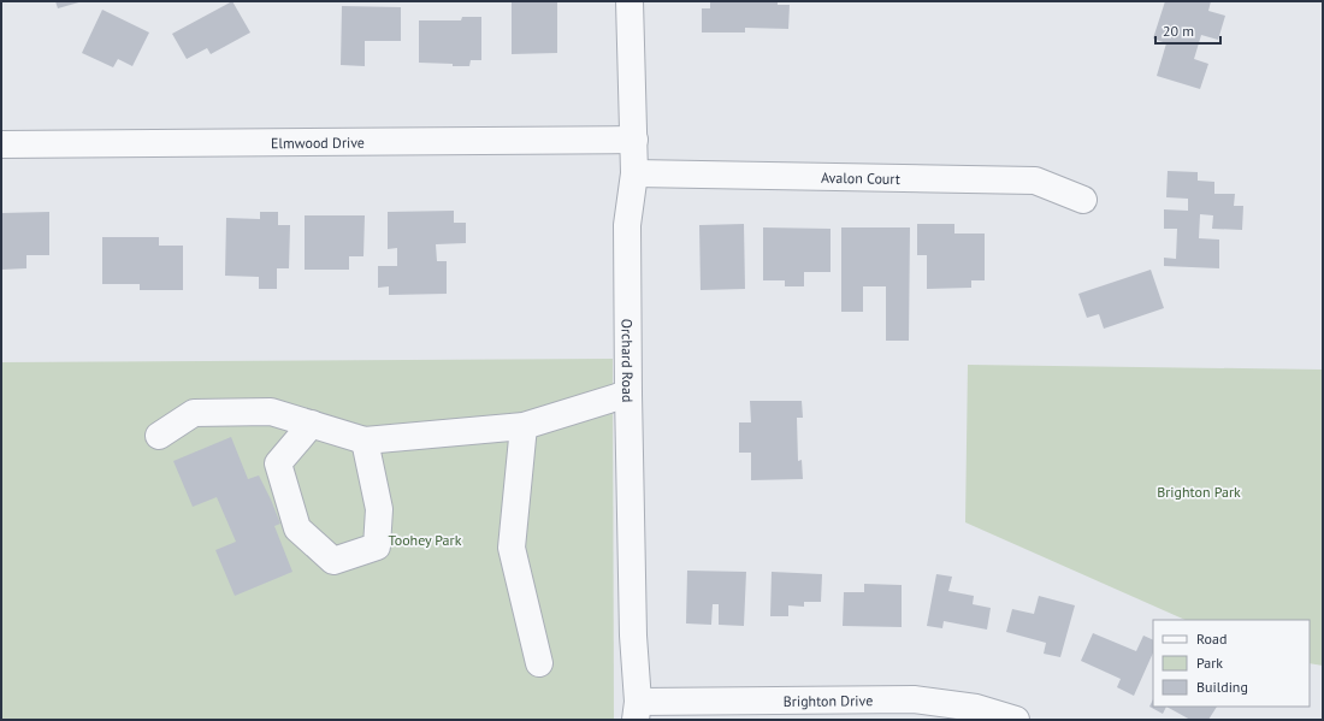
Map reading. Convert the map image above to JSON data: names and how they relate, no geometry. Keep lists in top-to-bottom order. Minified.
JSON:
{"streets":{"street":["Elmwood Drive","Avalon Court","Orchard Road","Brighton Drive"]},"crossings":[["Elmwood Drive","Orchard Road"],["Avalon Court","Orchard Road"],["Orchard Road","Brighton Drive"]],"parks":["Brighton Park","Toohey Park"],"legend":["Road","Park","Building"],"scale_bar":"20 m"}
